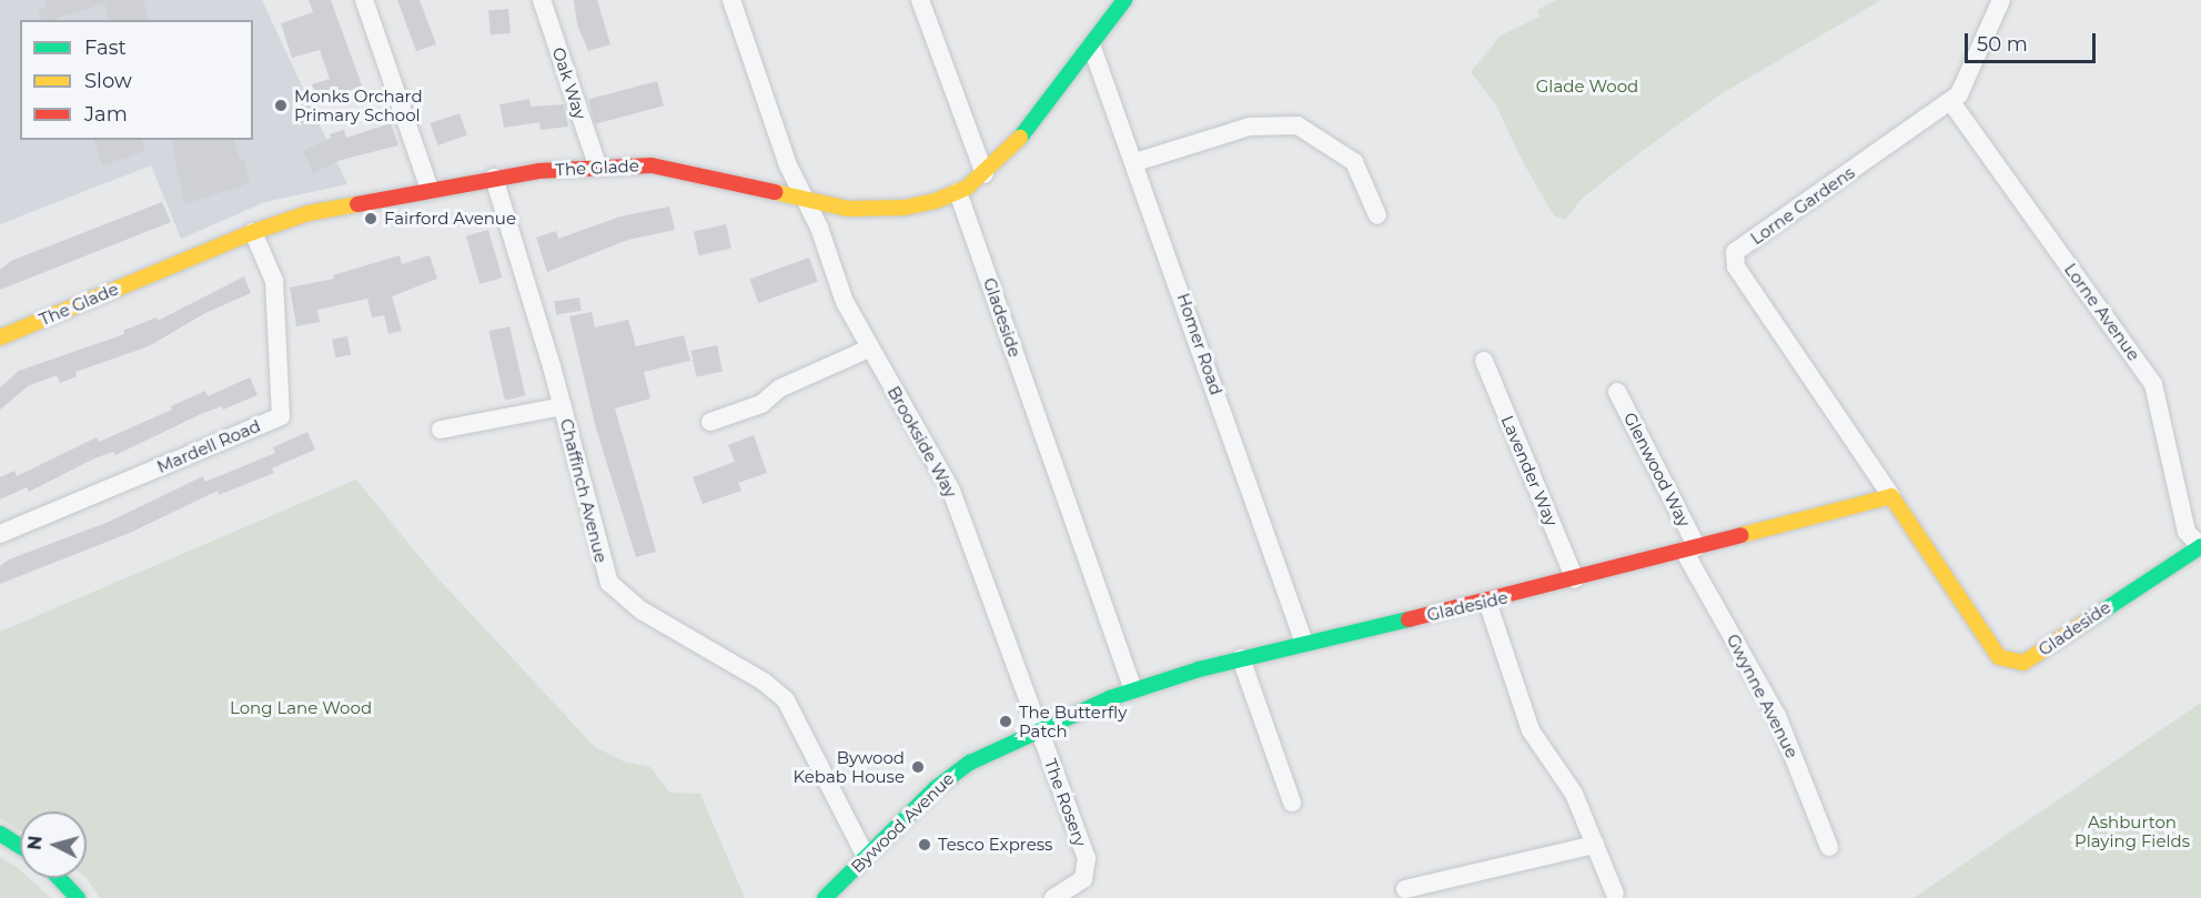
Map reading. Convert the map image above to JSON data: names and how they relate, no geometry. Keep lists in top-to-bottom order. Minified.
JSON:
{"streets":{"street":["Oak Way","The Glade","Lorne Gardens","Lorne Avenue","Gladeside","Homer Road","Brookside Way","Mardell Road","Glenwood Way","Lavender Way","Chaffinch Avenue","Gwynne Avenue","The Rosery","Bywood Avenue"]},"crossings":[["Oak Way","The Glade"],["The Glade","Gladeside"],["The Glade","Homer Road"],["The Glade","Brookside Way"],["The Glade","Mardell Road"],["The Glade","Chaffinch Avenue"],["Lorne Gardens","Lorne Avenue"],["Lorne Gardens","Gladeside"],["Lorne Avenue","Gladeside"],["Gladeside","Homer Road"],["Gladeside","Glenwood Way"],["Gladeside","Lavender Way"],["Gladeside","Gwynne Avenue"],["Gladeside","Bywood Avenue"],["Brookside Way","The Rosery"],["Brookside Way","Bywood Avenue"],["Glenwood Way","Gwynne Avenue"],["Chaffinch Avenue","Bywood Avenue"],["The Rosery","Bywood Avenue"]],"parks":["Glade Wood","Long Lane Wood","Ashburton Playing Fields"],"places":["Monks Orchard Primary School","Fairford Avenue","The Butterfly Patch","Bywood Kebab House","Tesco Express"],"legend":["Fast","Slow","Jam"],"scale_bar":"50 m","north":"left"}
